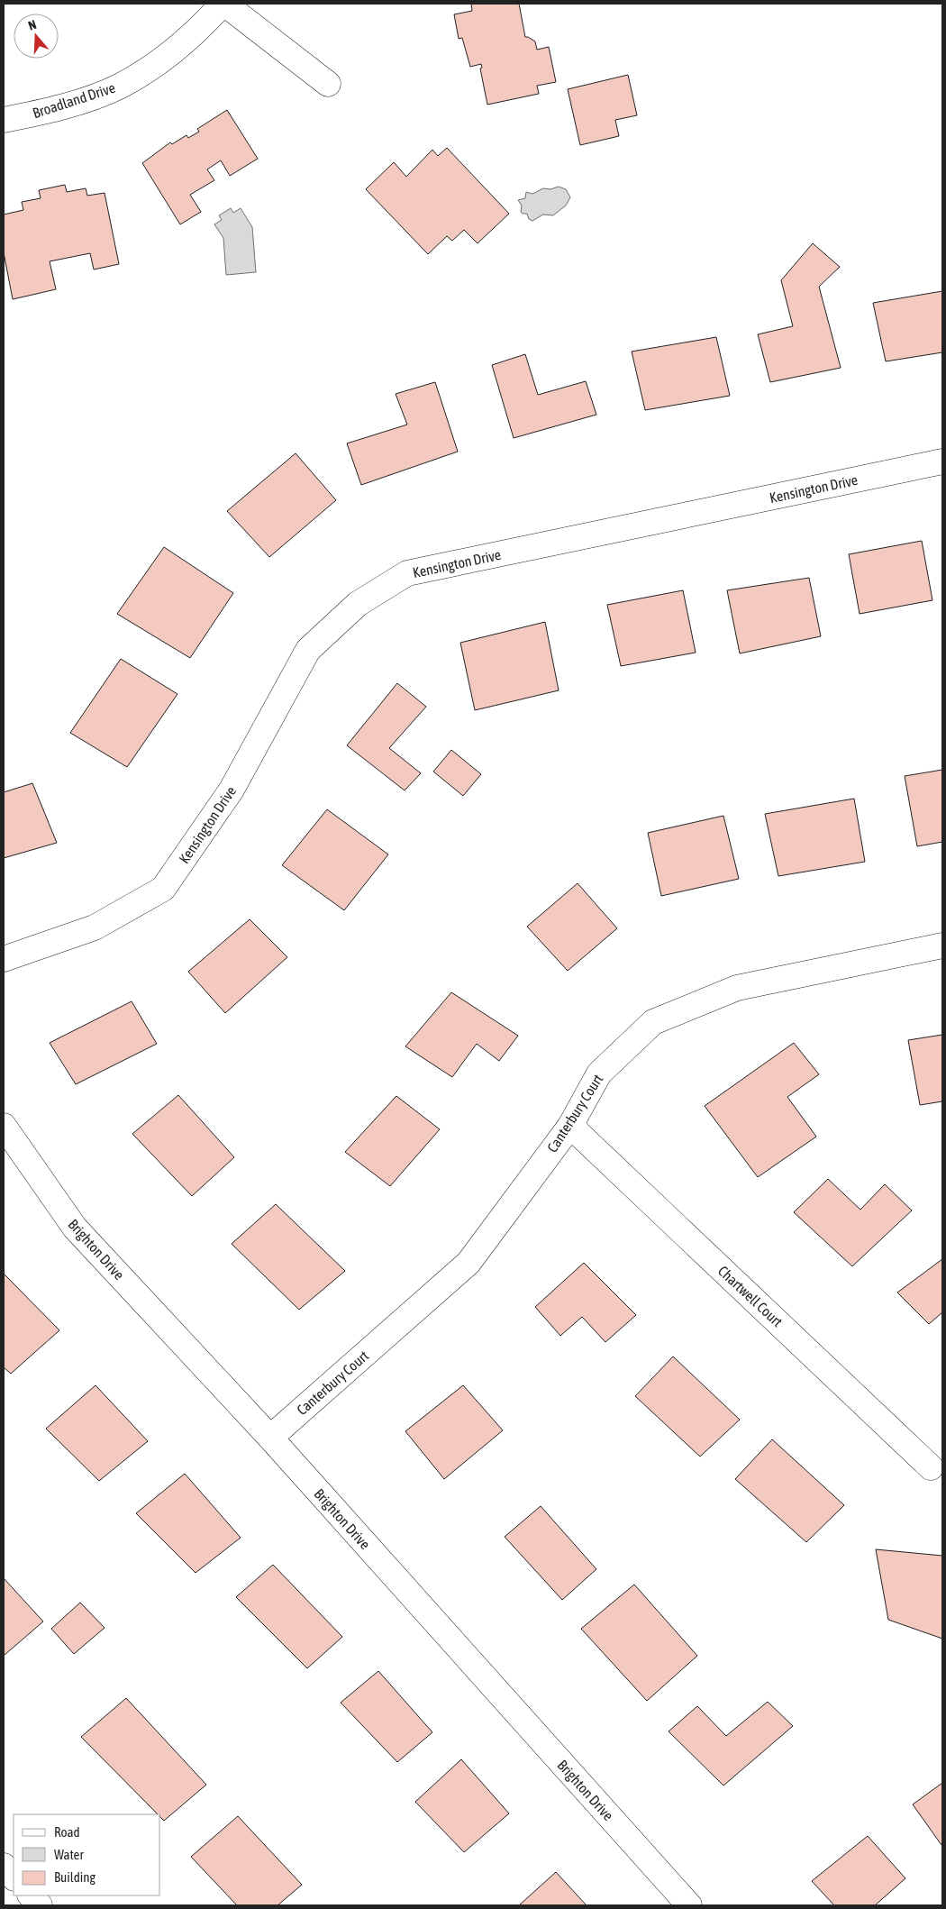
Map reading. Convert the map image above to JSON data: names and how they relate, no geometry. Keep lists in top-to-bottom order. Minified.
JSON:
{"streets":{"street":["Broadland Drive","Kensington Drive","Canterbury Court","Brighton Drive","Chartwell Court"]},"crossings":[["Canterbury Court","Brighton Drive"],["Canterbury Court","Chartwell Court"]],"legend":["Road","Water","Building"],"north":"top"}
